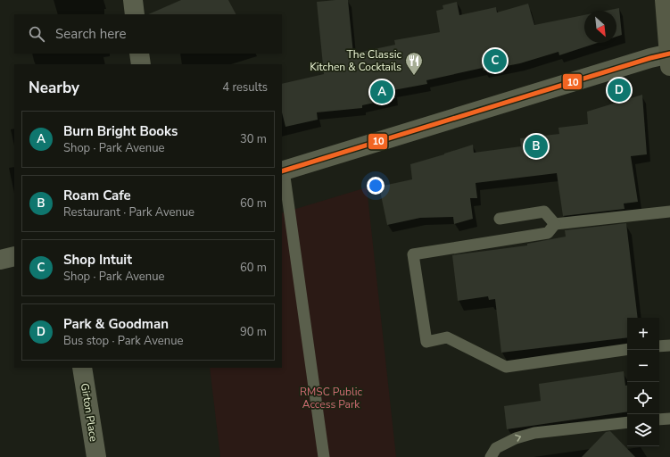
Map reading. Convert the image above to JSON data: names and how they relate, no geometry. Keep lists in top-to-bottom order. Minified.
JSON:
{"streets":{"street":["Girton Place"]},"parks":["RMSC Public Access Park"],"places":{"restaurant":["The Classic Kitchen & Cocktails"]},"lines":["transit line 10"],"north":"bottom right","page":{"search":"Search here","pins":["C","D","A","B"],"heading":["Nearby","4 results"],"list":[{"mark":"A","name":"Burn Bright Books","note":"Shop · Park Avenue","value":"30 m"},{"mark":"B","name":"Roam Cafe","note":"Restaurant · Park Avenue","value":"60 m"},{"mark":"C","name":"Shop Intuit","note":"Shop · Park Avenue","value":"60 m"},{"mark":"D","name":"Park & Goodman","note":"Bus stop · Park Avenue","value":"90 m"}],"map_buttons":["+","−"]}}
